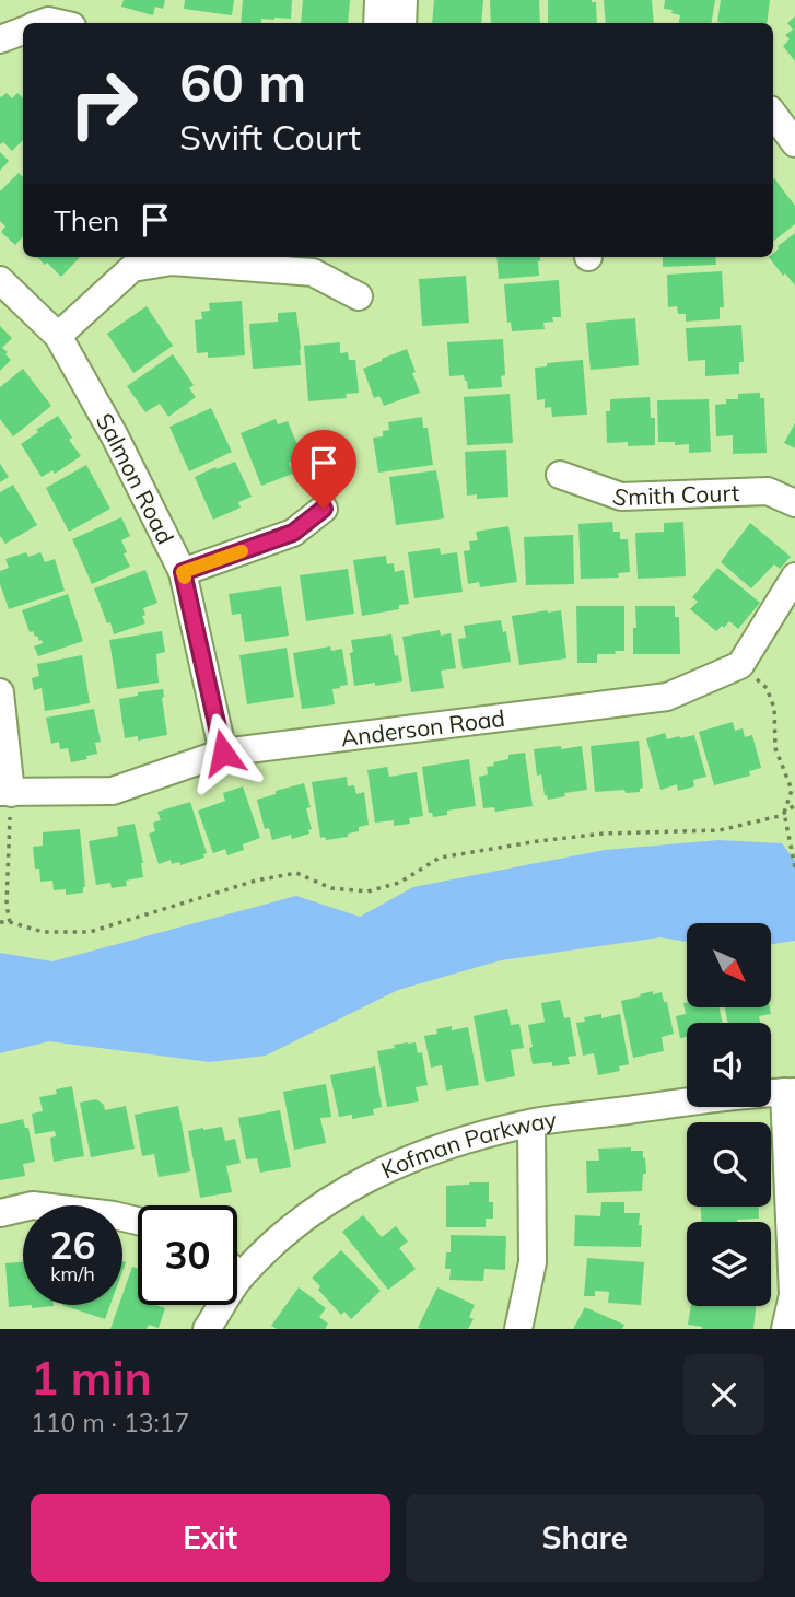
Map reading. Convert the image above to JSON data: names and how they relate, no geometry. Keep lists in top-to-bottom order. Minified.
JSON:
{"streets":{"street":["Salmon Road","Smith Court","Anderson Road","Kofman Parkway"]},"crossings":[["Salmon Road","Anderson Road"]],"north":"bottom right","page":{"turn":["60 m","Swift Court"],"then":"Then","speed":"26 km/h","limit":"30","heading":["1 min","110 m · 13:17"],"buttons":["Exit","Share"]}}
